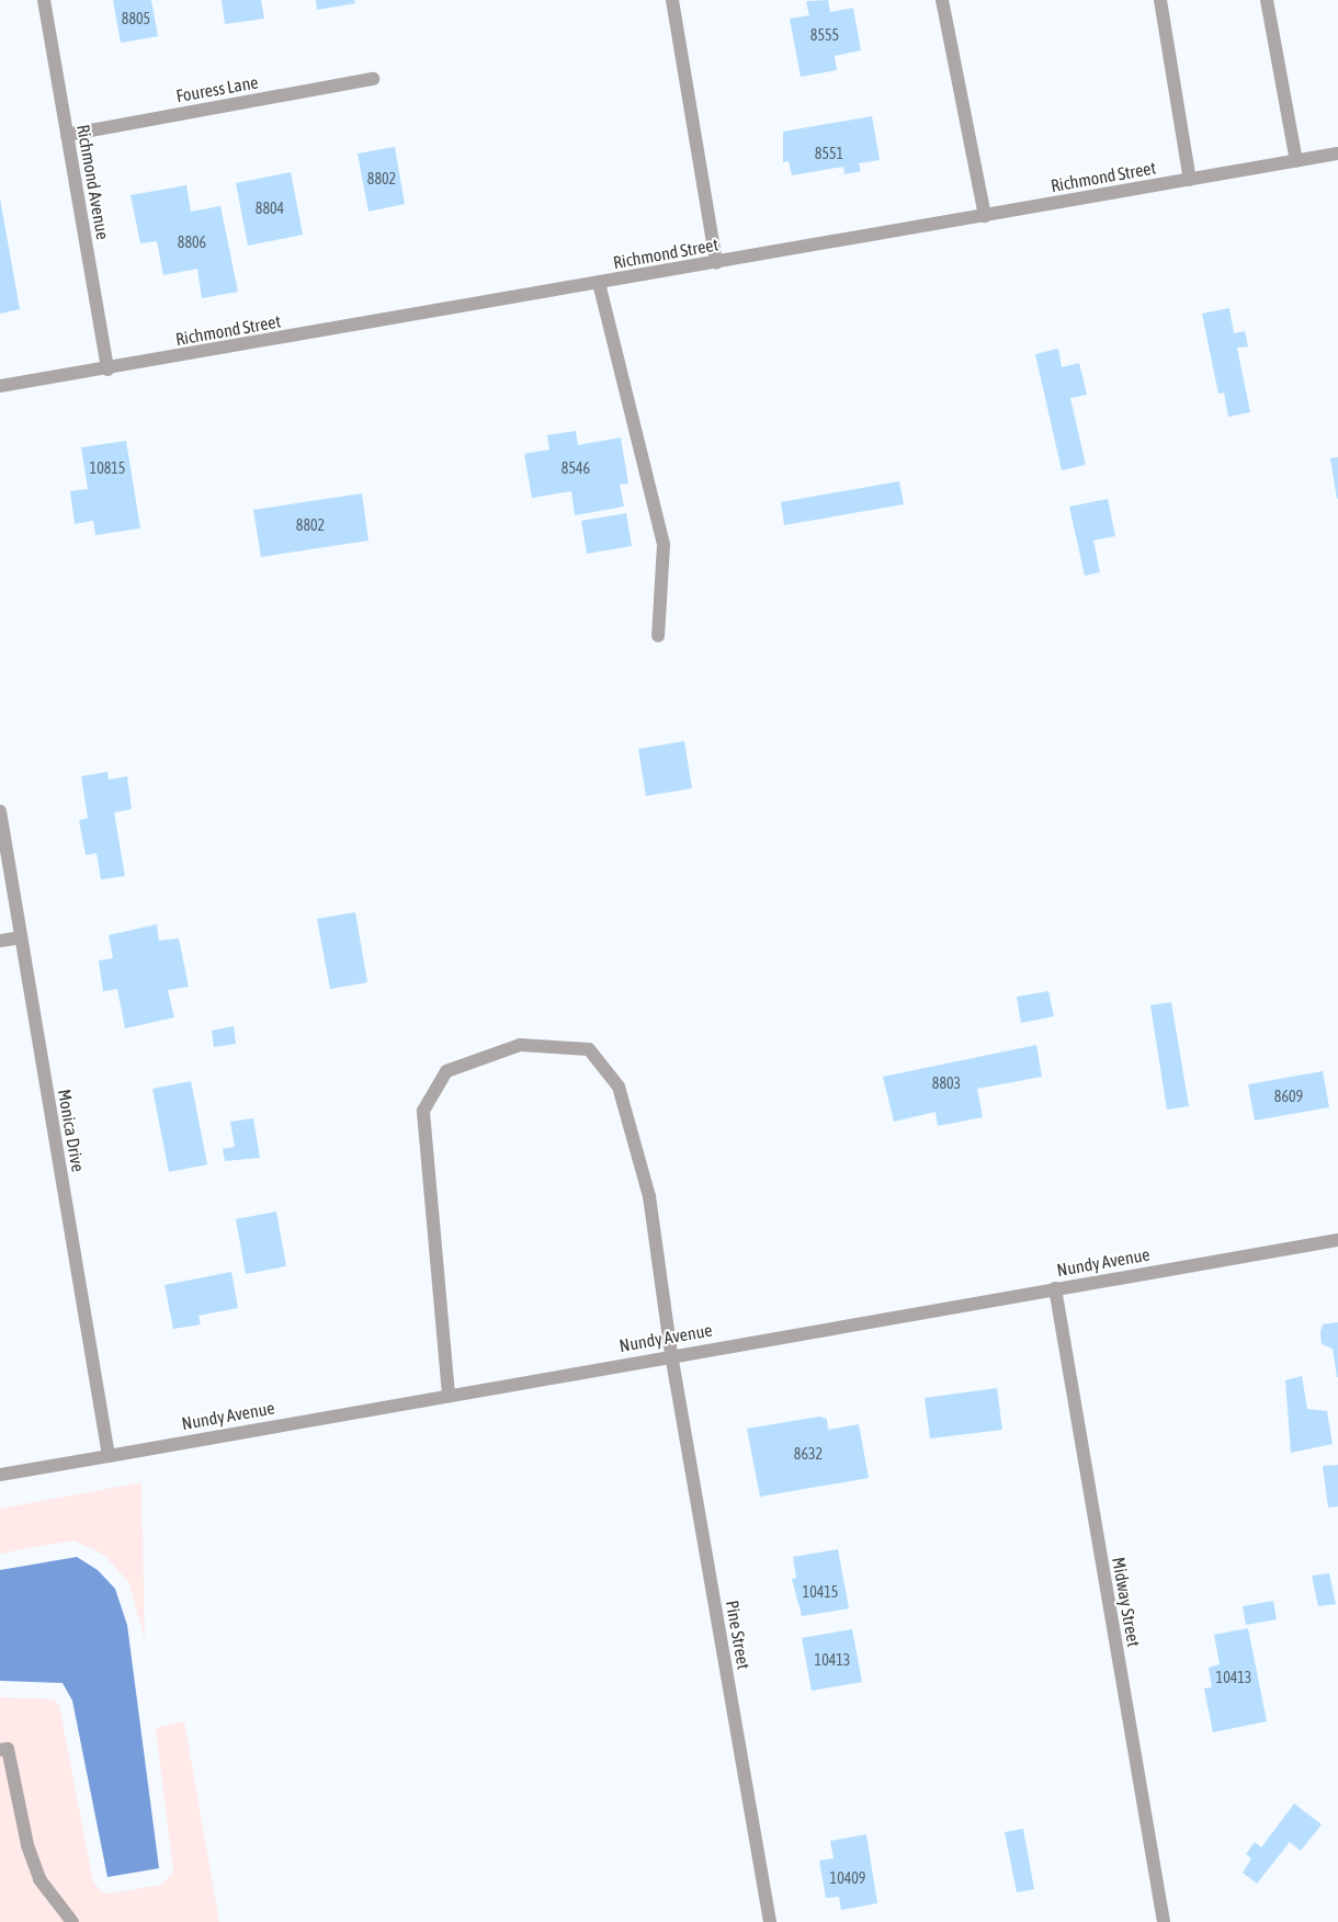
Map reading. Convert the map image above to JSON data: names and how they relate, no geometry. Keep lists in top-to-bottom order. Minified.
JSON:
{"streets":{"street":["Fouress Lane","Richmond Street","Richmond Avenue","Monica Drive","Nundy Avenue","Midway Street","Pine Street"]},"crossings":[["Fouress Lane","Richmond Avenue"],["Richmond Street","Richmond Avenue"],["Monica Drive","Nundy Avenue"],["Nundy Avenue","Midway Street"],["Nundy Avenue","Pine Street"]],"house_numbers":["8805","8555","8551","8802","8804","8806","10815","8546","8802","8803","8609","8632","10415","10413","10413","10409"]}
